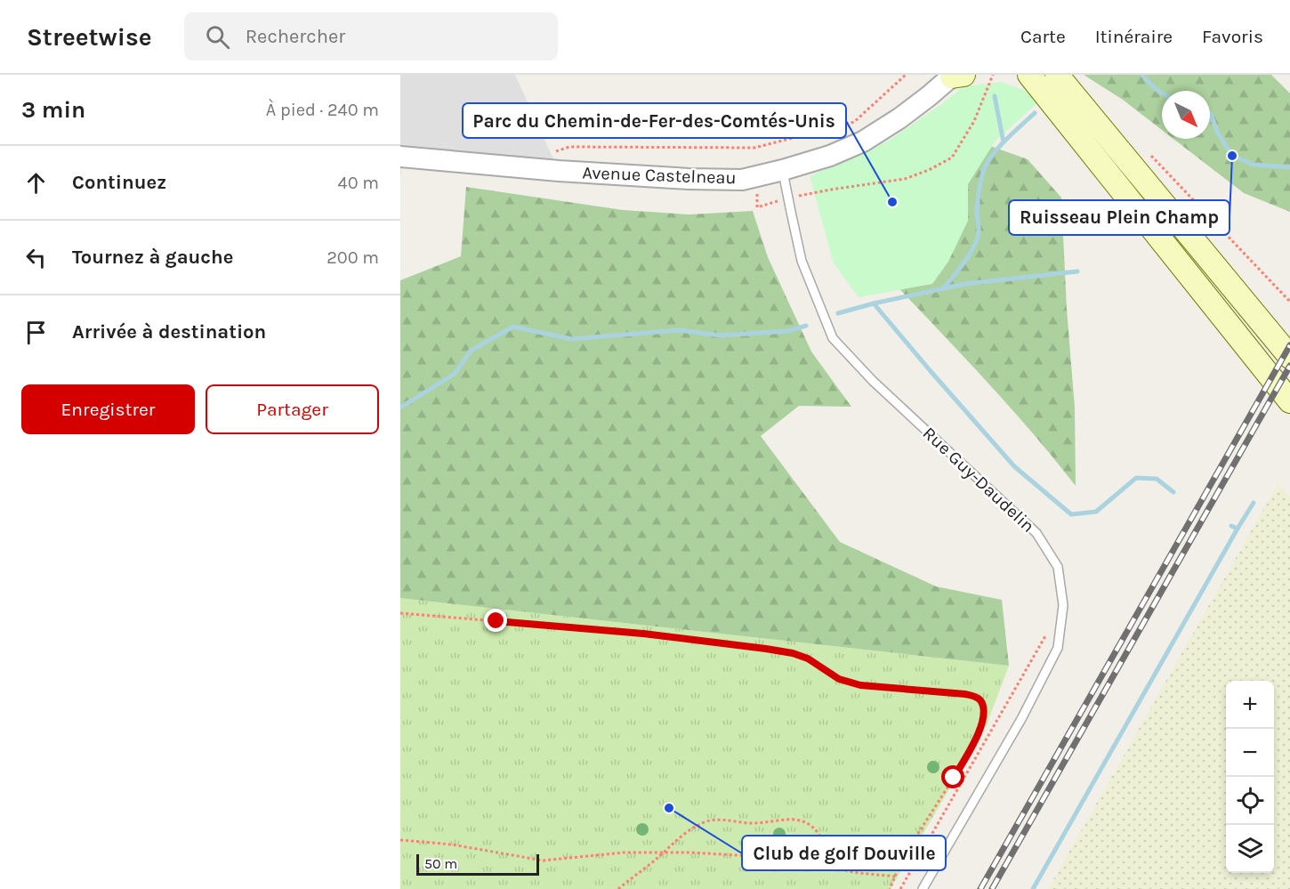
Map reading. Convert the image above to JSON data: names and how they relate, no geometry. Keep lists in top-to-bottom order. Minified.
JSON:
{"streets":{"street":["Avenue Castelneau"],"lane":["Rue Guy-Daudelin"]},"crossings":[["Avenue Castelneau","Rue Guy-Daudelin"]],"places":["Ruisseau Plein Champ","Parc du Chemin-de-Fer-des-Comtés-Unis","Club de golf Douville"],"scale_bar":"50 m","north":"bottom right","page":{"header":"Streetwise","search":"Rechercher","nav":["Carte","Itinéraire","Favoris"],"heading":["3 min","À pied · 240 m"],"list":[["Continuez","40 m"],["Tournez à gauche","200 m"],"Arrivée à destination"],"buttons":["Enregistrer","Partager"],"map_buttons":["+","−"],"scale":"50 m"}}
